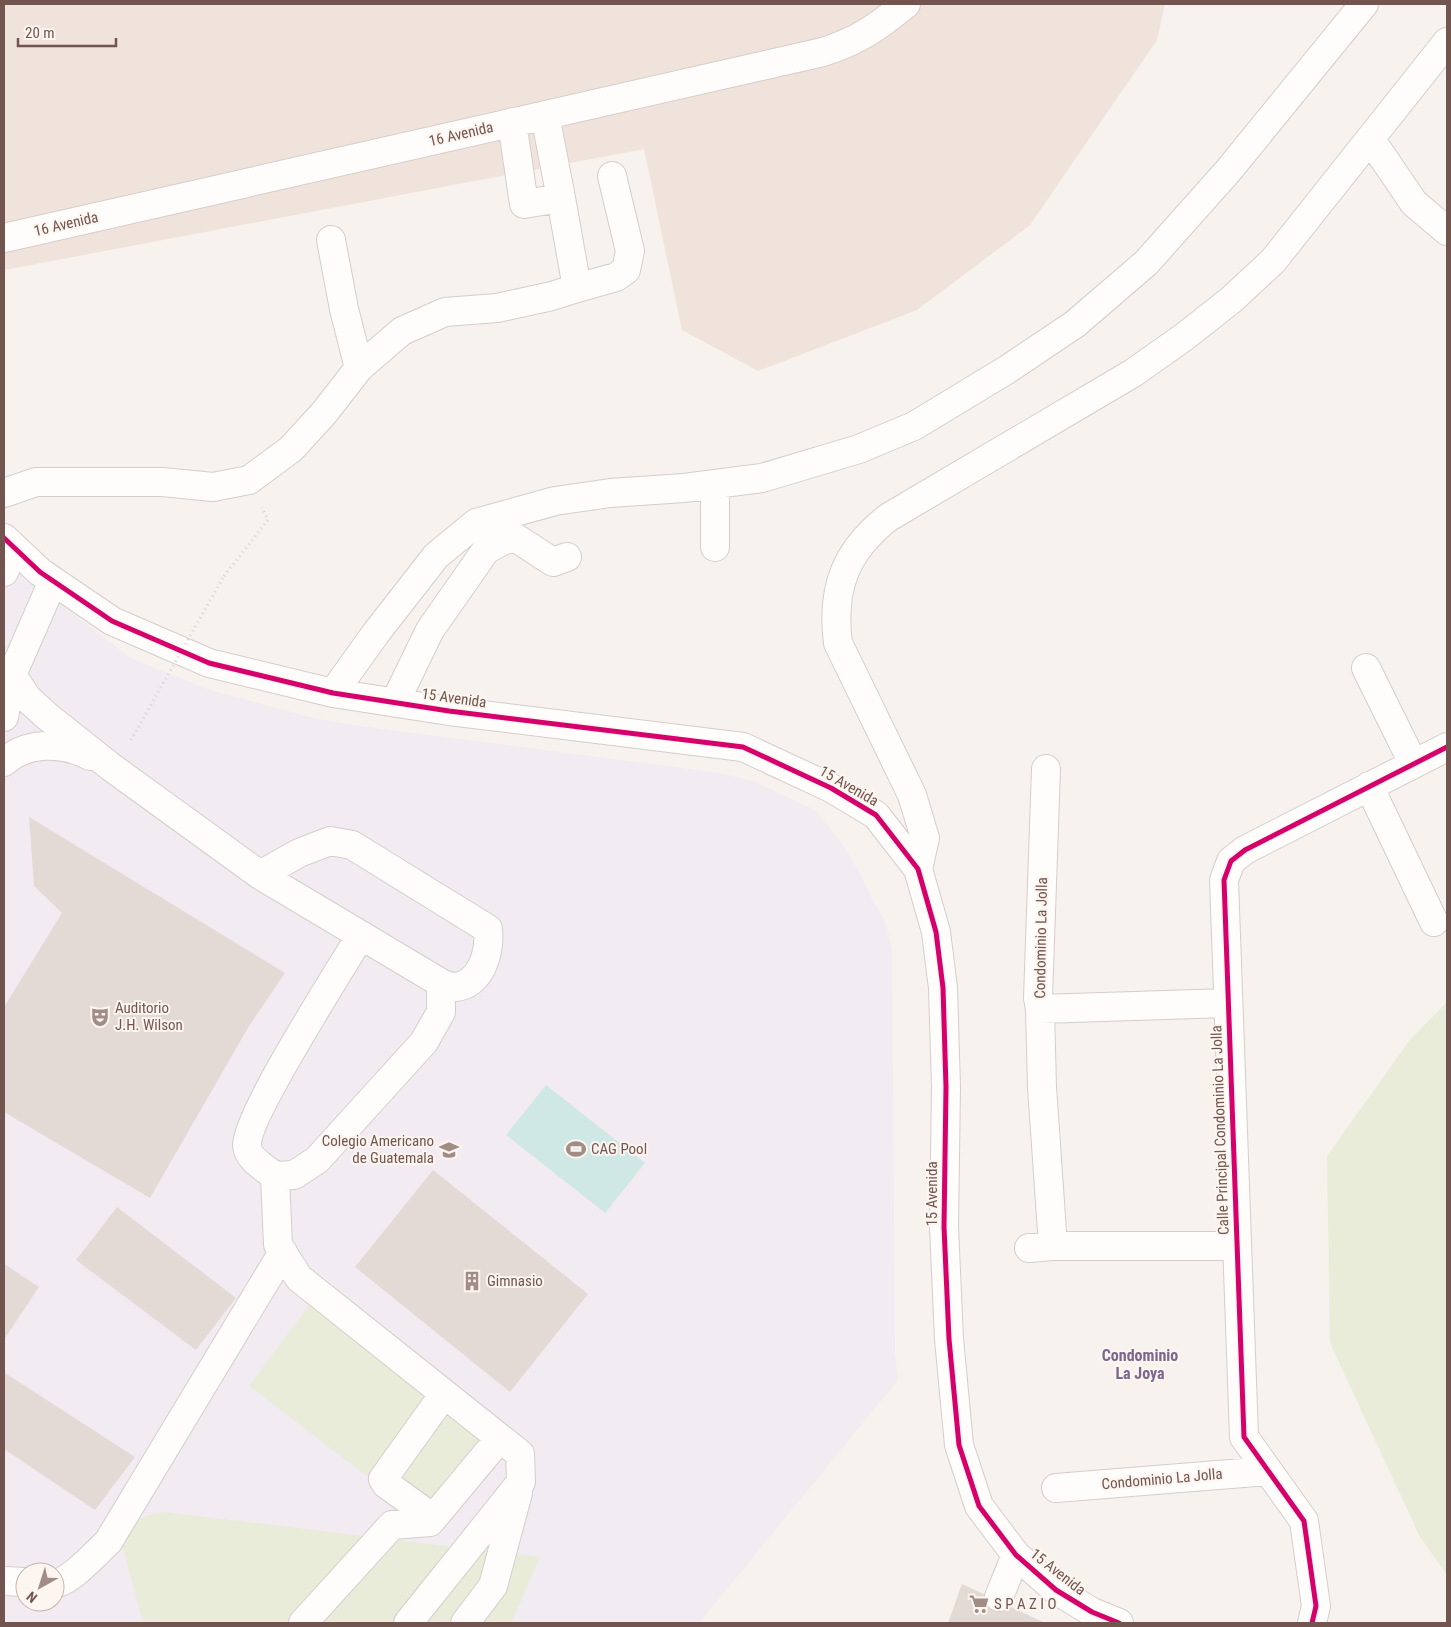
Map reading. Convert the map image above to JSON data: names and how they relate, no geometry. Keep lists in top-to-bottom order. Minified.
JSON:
{"streets":{"street":["16 Avenida","15 Avenida","Condominio La Jolla","Calle Principal Condominio La Jolla"]},"crossings":[["Condominio La Jolla","Calle Principal Condominio La Jolla"]],"districts":["Condominio La Joya"],"places":{"theatre":["Auditorio J.H. Wilson"],"sports":["CAG Pool"],"school or university":["Colegio Americano de Guatemala"],"building":["Gimnasio"],"supermarket":["S P A Z I O"]},"scale_bar":"20 m","north":"bottom left"}
